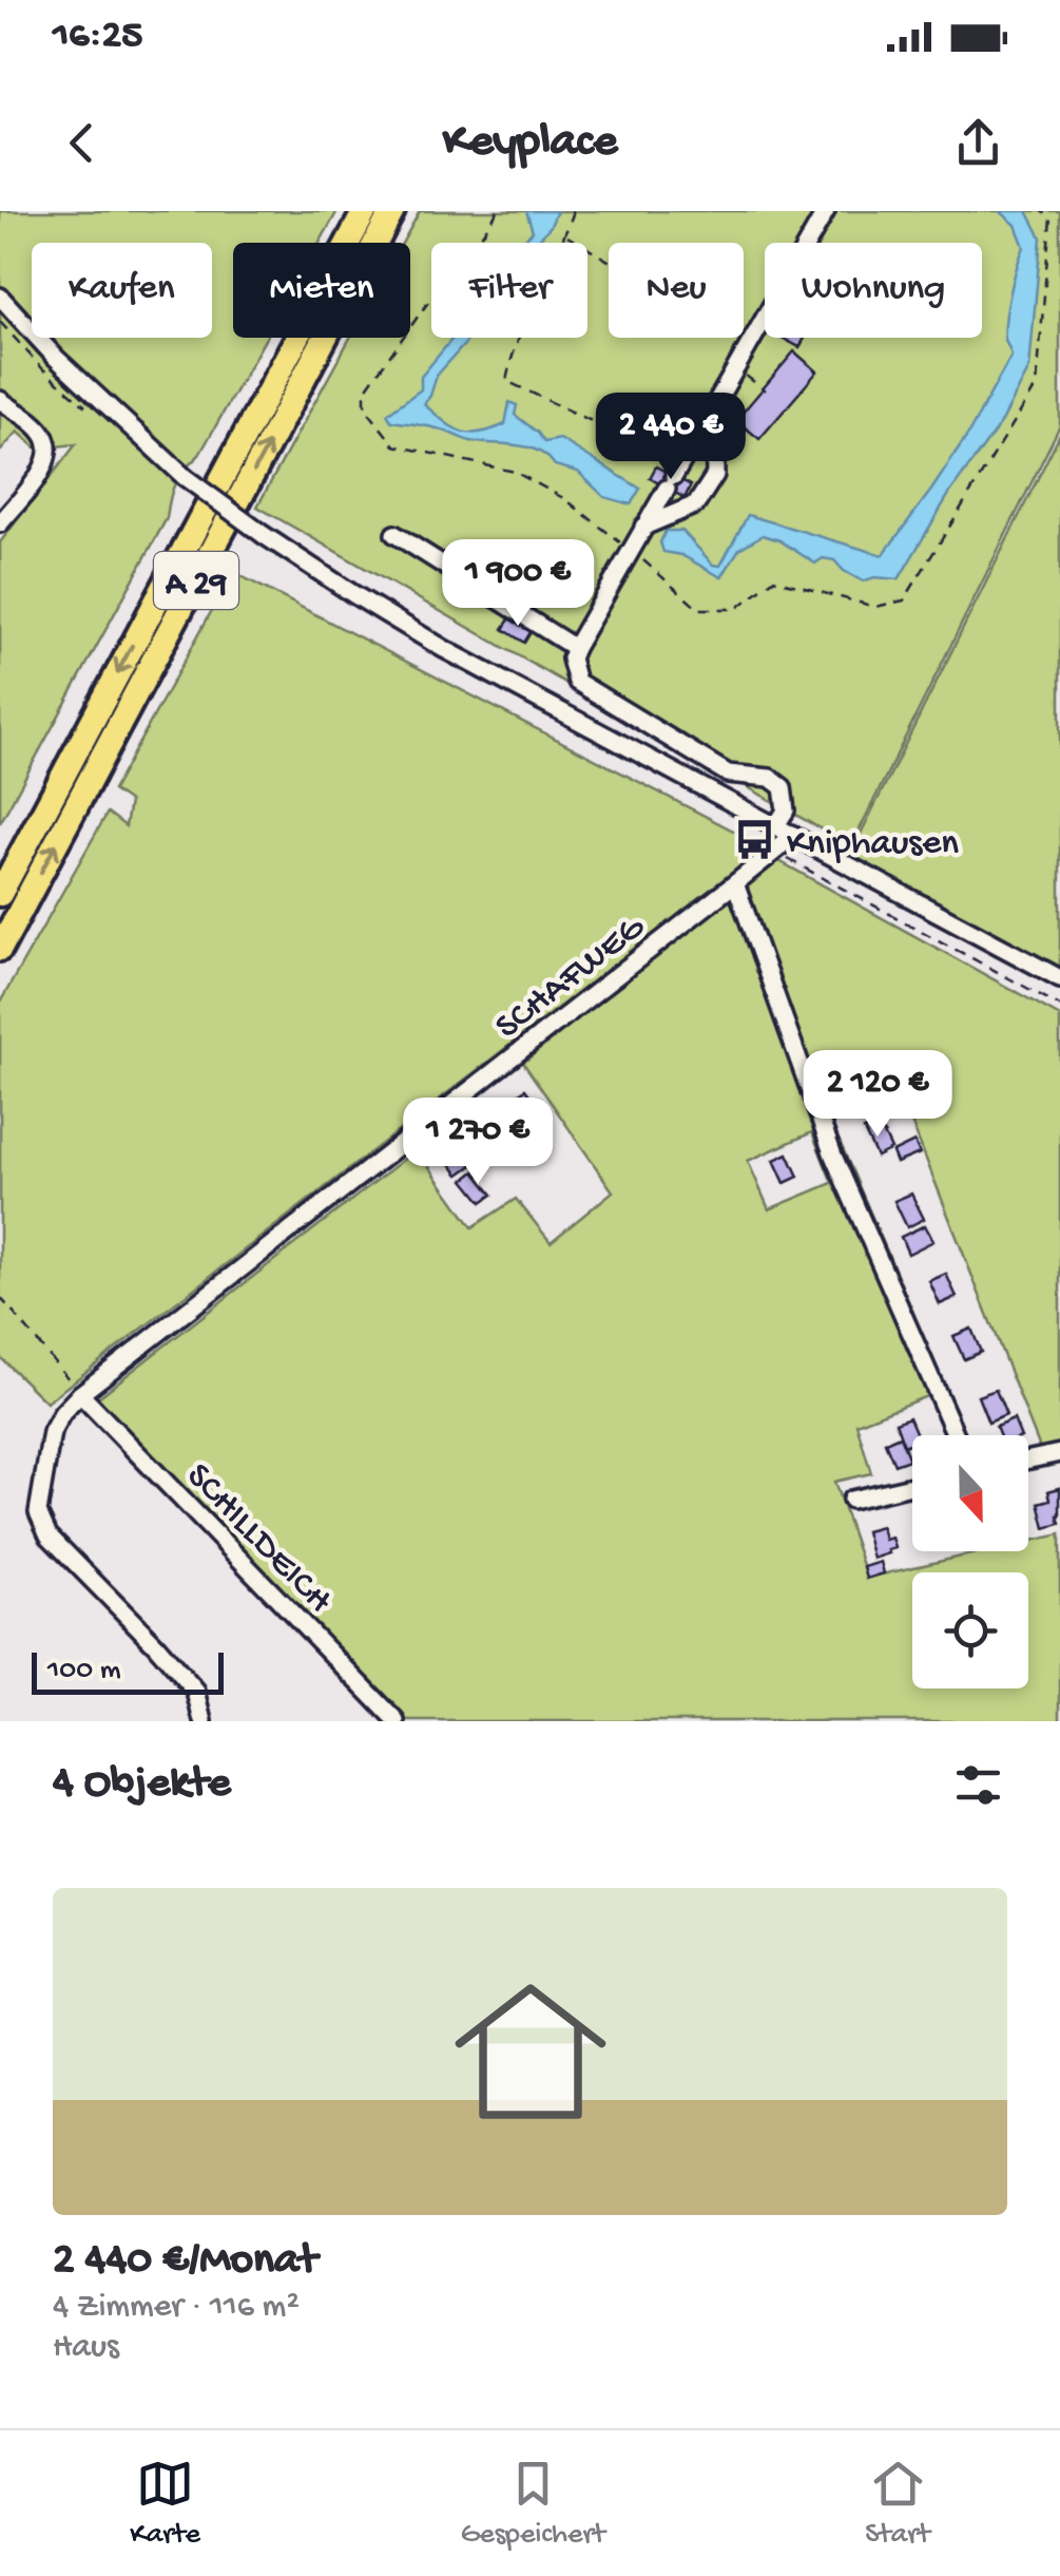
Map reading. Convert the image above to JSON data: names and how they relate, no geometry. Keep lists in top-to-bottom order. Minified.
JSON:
{"streets":{"highway":["A 29"],"street":["SCHAFWEG","SCHILLDEICH"]},"crossings":[["SCHAFWEG","SCHILLDEICH"]],"places":{"bus stop":["Kniphausen"]},"scale_bar":"100 m","north":"bottom","page":{"status":"16:25","header":"Keyplace","chip":["Kaufen","Mieten","Filter","Neu","Wohnung"],"price":["2 440 €","1 900 €","2 120 €","1 270 €"],"scale":"100 m","heading":"4 Objekte","list":[{"name":"2 440 €/Monat","note":"4 Zimmer · 116 m² · Haus"}],"tabs":["Karte","Gespeichert","Start"]}}
